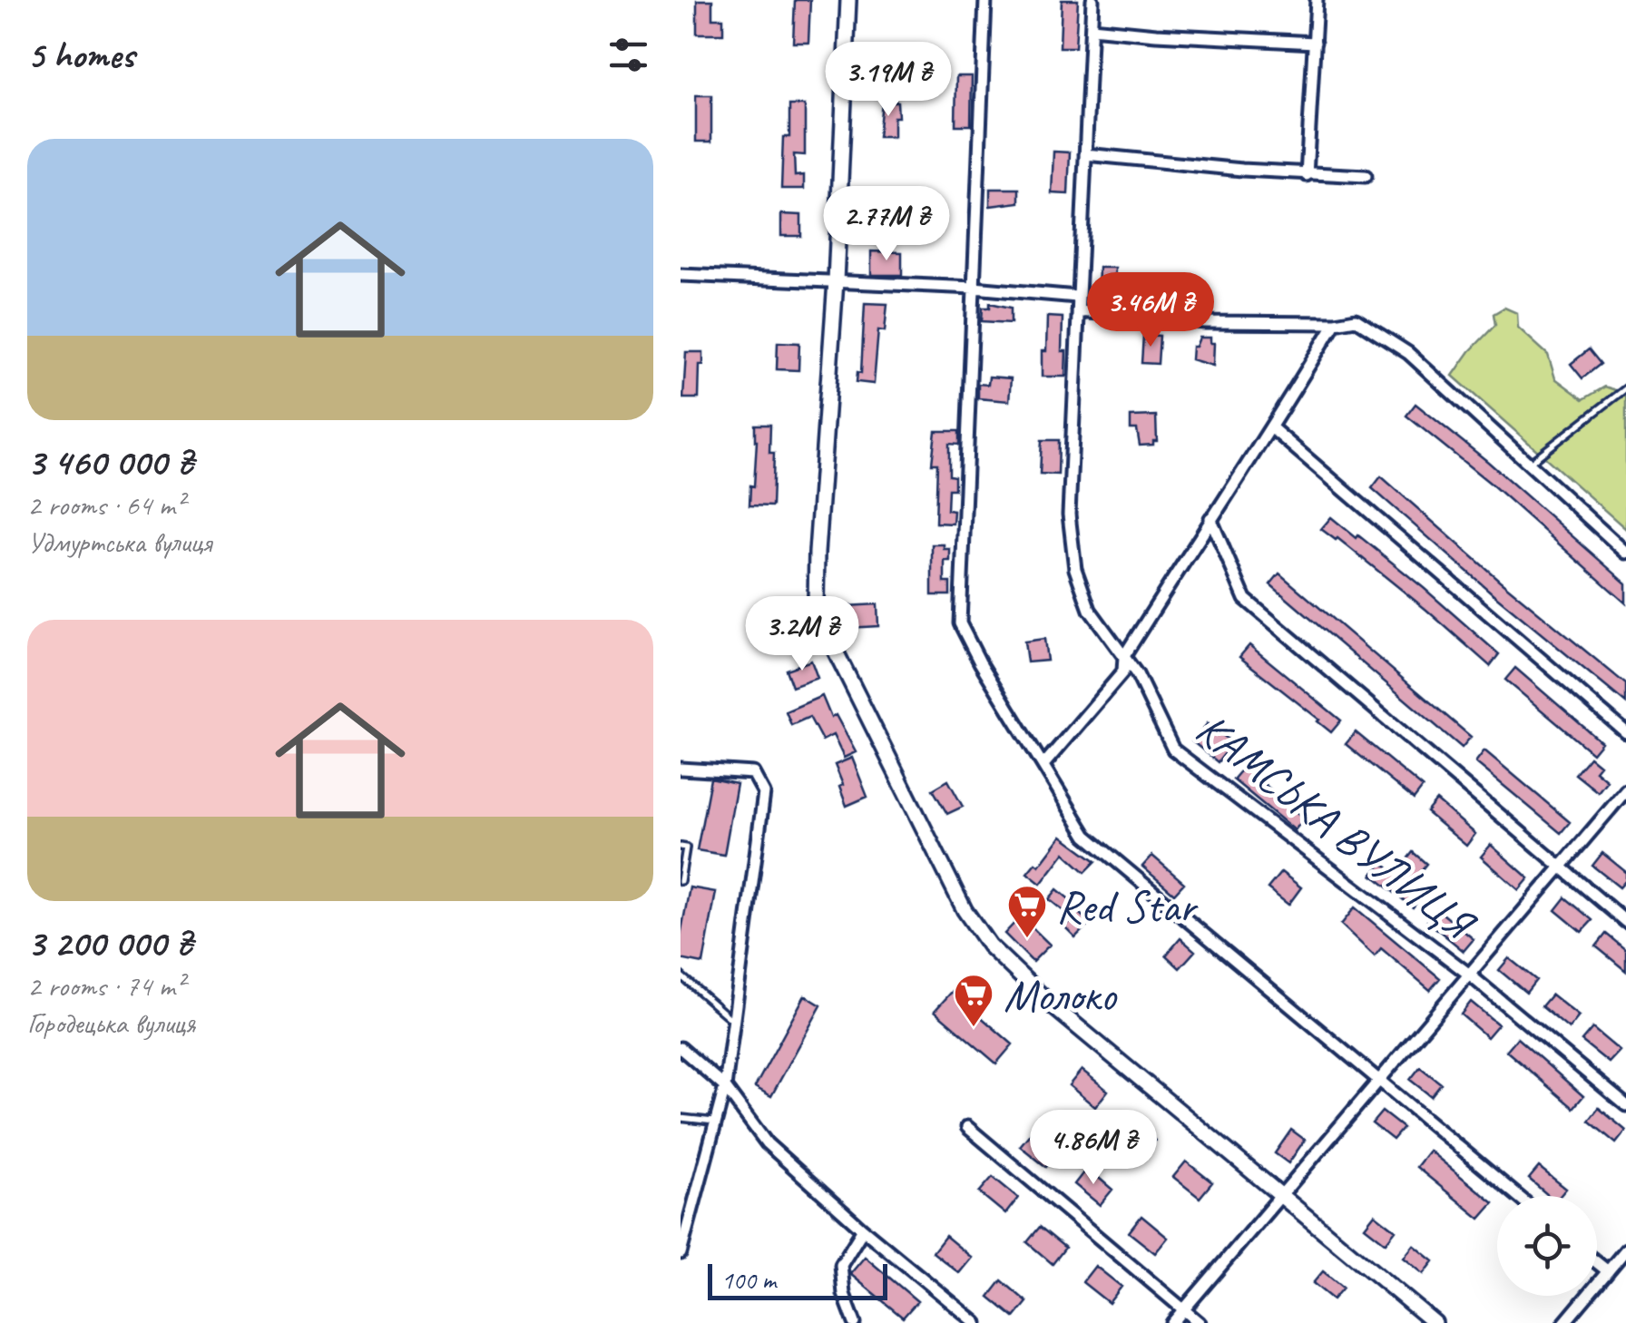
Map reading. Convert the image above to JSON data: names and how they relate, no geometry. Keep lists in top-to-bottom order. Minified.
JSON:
{"streets":{"street":["КАМСЬКА ВУЛИЦЯ"]},"places":{"supermarket":["Red Star","Молоко"]},"scale_bar":"100 m","page":{"heading":"5 homes","price":["3.19M ₴","2.77M ₴","3.46M ₴","3.2M ₴","4.86M ₴"],"list":[{"name":"3 460 000 ₴","note":"2 rooms · 64 m² · Удмуртська вулиця"},{"name":"3 200 000 ₴","note":"2 rooms · 74 m² · Городецька вулиця"}],"scale":"100 m"}}
